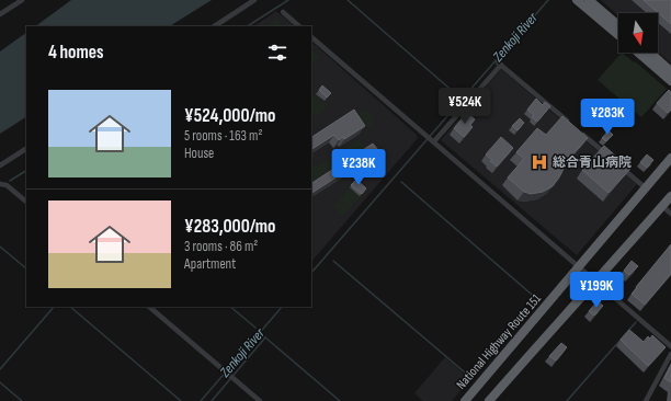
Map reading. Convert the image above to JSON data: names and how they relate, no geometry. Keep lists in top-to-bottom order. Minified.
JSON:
{"streets":{"highway":["National Highway Route 151"]},"water":["Zenkoji River"],"places":{"hospital":["総合青山病院"]},"north":"bottom","page":{"heading":"4 homes","list":[{"name":"¥524,000/mo","note":"5 rooms · 163 m² · House"},{"name":"¥283,000/mo","note":"3 rooms · 86 m² · Apartment"}],"price":["¥524K","¥283K","¥238K","¥199K"]}}
